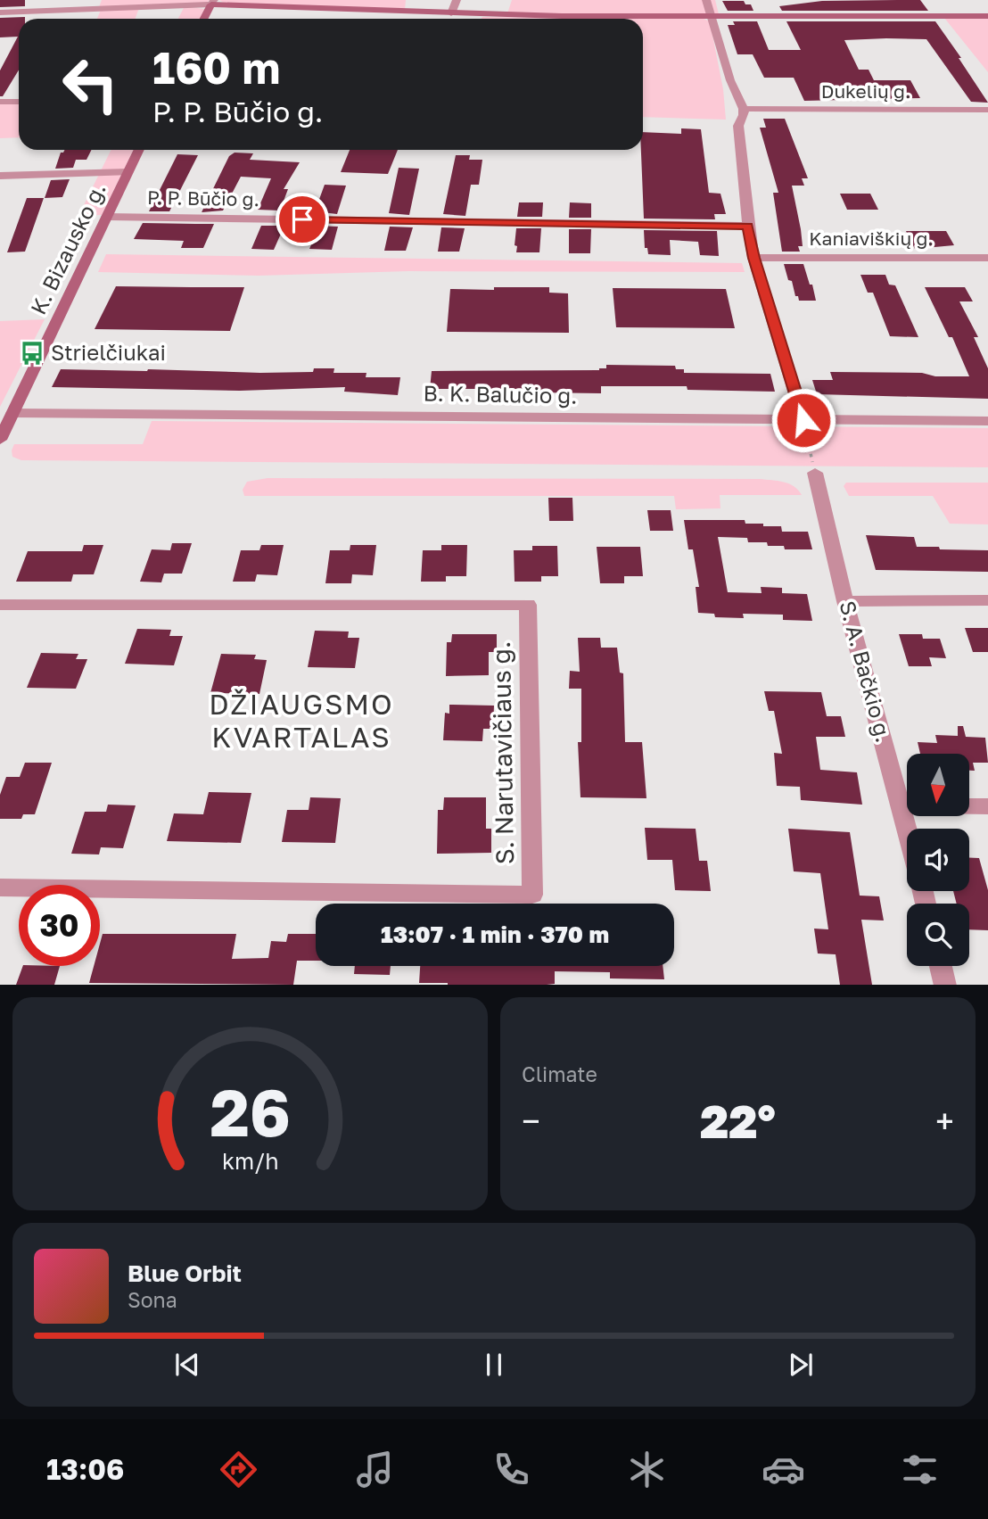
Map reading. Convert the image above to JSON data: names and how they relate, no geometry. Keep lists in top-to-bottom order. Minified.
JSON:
{"streets":{"street":["Dukelių g.","P. P. Būčio g.","Kaniaviškių g.","K. Bizausko g.","B. K. Balučio g.","S. A. Bačkio g.","S. Narutavičiaus g."]},"crossings":[["P. P. Būčio g.","K. Bizausko g."],["K. Bizausko g.","B. K. Balučio g."]],"districts":["DŽIAUGSMO KVARTALAS"],"places":{"bus stop":["Strielčiukai"]},"north":"bottom","page":{"turn":["160 m","P. P. Būčio g."],"limit":"30","trip":"13:07 · 1 min · 370 m","tile":"Climate","heat":["−","22°","+"],"song":["Blue Orbit","Sona"],"tabs":"13:06","gauge":["26","km/h"]}}
